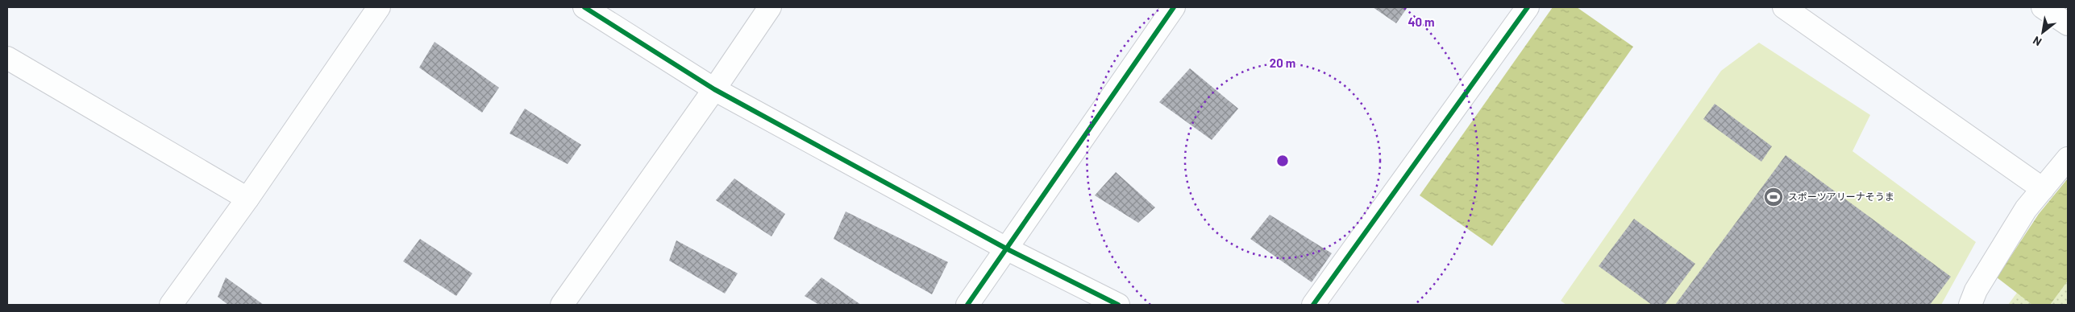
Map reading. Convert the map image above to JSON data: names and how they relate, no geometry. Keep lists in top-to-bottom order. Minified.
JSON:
{"places":{"sports":["スポーツアリーナそうま"]},"north":"bottom left","rings":["40 m","20 m"]}
